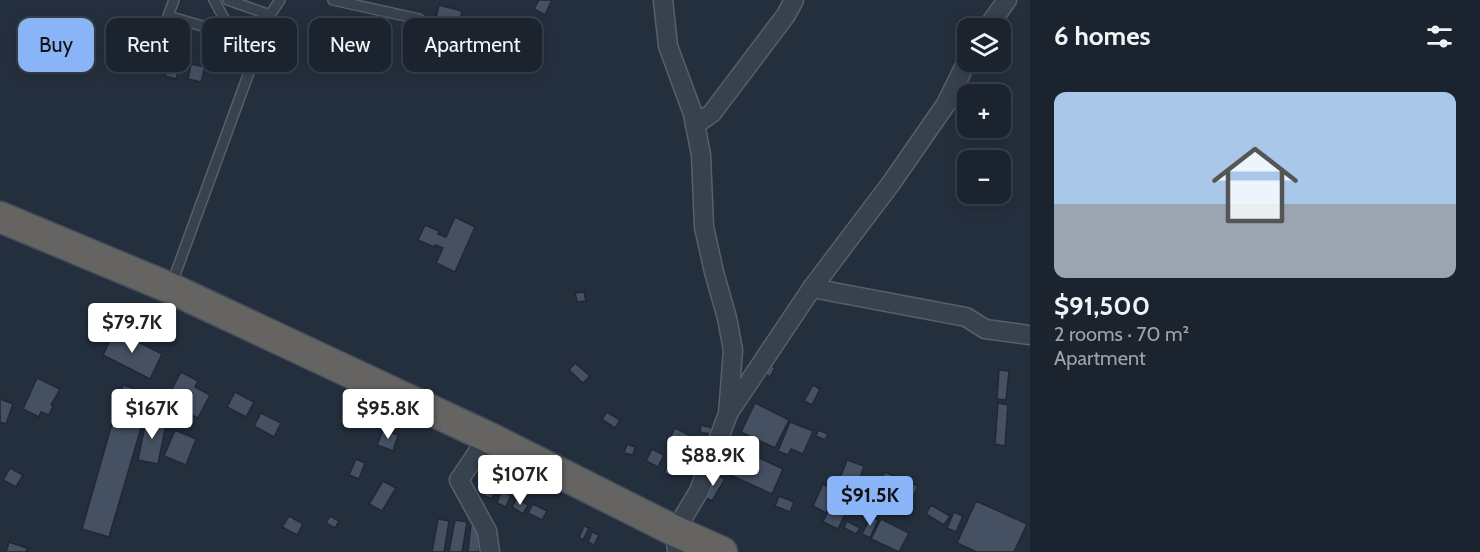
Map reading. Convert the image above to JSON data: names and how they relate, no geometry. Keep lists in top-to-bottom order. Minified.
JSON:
{"page":{"heading":"6 homes","map_buttons":["+","−"],"chip":["Buy","Rent","Filters","New","Apartment"],"list":[{"name":"$91,500","note":"2 rooms · 70 m² · Apartment"}],"price":["$79.7K","$167K","$95.8K","$88.9K","$107K","$91.5K"]}}
